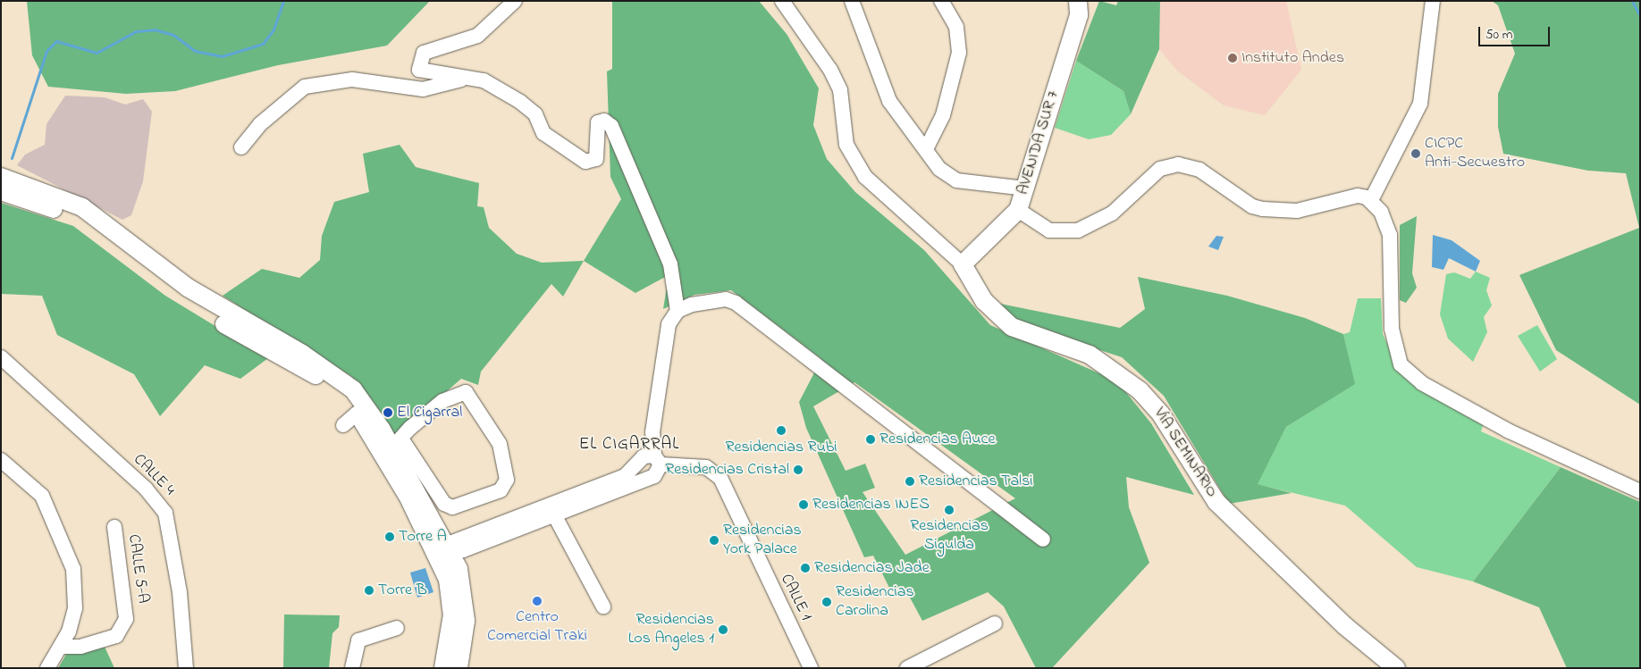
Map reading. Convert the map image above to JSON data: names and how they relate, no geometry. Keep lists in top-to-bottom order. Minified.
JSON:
{"streets":{"main road":["AVENIDA SUR 7","VÍA SEMINARIO"],"street":["CALLE 4","CALLE 5-A","CALLE 1"]},"crossings":[["AVENIDA SUR 7","VÍA SEMINARIO"]],"districts":["EL CIGARRAL"],"places":["Instituto Andes","CICPC Anti-Secuestro","El Cigarral","Residencias Rubi","Residencias Auce","Residencias Cristal","Residencias Talsi","Residencias INES","Residencias Sigulda","Torre A","Residencias York Palace","Residencias Jade","Torre B","Centro Comercial Traki","Residencias Carolina","Residencias Los Angeles 1"],"scale_bar":"50 m"}
